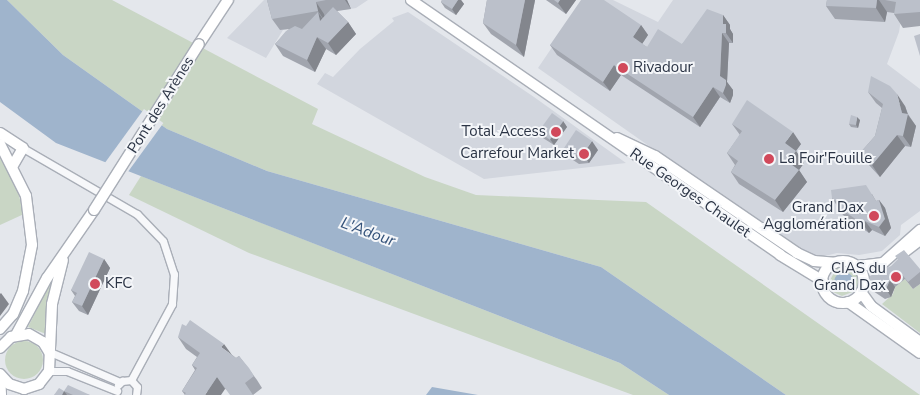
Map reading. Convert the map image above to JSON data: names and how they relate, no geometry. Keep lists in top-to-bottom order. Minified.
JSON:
{"streets":{"main road":["Pont des Arènes","Rue Georges Chaulet"]},"water":["L'Adour"],"places":["Rivadour","Total Access","Carrefour Market","La Foir'Fouille","Grand Dax Agglomération","CIAS du Grand Dax","KFC"]}
